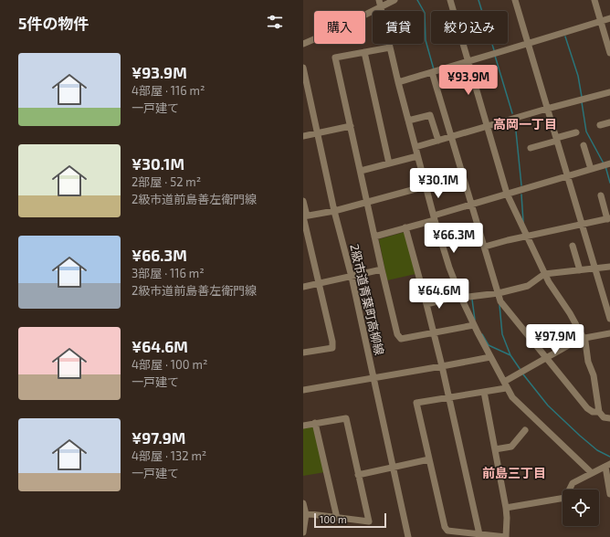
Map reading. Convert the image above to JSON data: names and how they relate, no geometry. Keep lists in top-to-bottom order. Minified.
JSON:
{"streets":{"street":["2級市道青葉町高柳線"]},"districts":["高岡一丁目","前島三丁目"],"scale_bar":"100 m","page":{"heading":"5件の物件","chip":["購入","賃貸","絞り込み"],"list":[{"name":"¥93.9M","note":"4部屋 · 116 m² · 一戸建て"},{"name":"¥30.1M","note":"2部屋 · 52 m² · 2級市道前島善左衛門線"},{"name":"¥66.3M","note":"3部屋 · 116 m² · 2級市道前島善左衛門線"},{"name":"¥64.6M","note":"4部屋 · 100 m² · 一戸建て"},{"name":"¥97.9M","note":"4部屋 · 132 m² · 一戸建て"}],"price":["¥93.9M","¥30.1M","¥66.3M","¥64.6M","¥97.9M"],"scale":"100 m"}}
